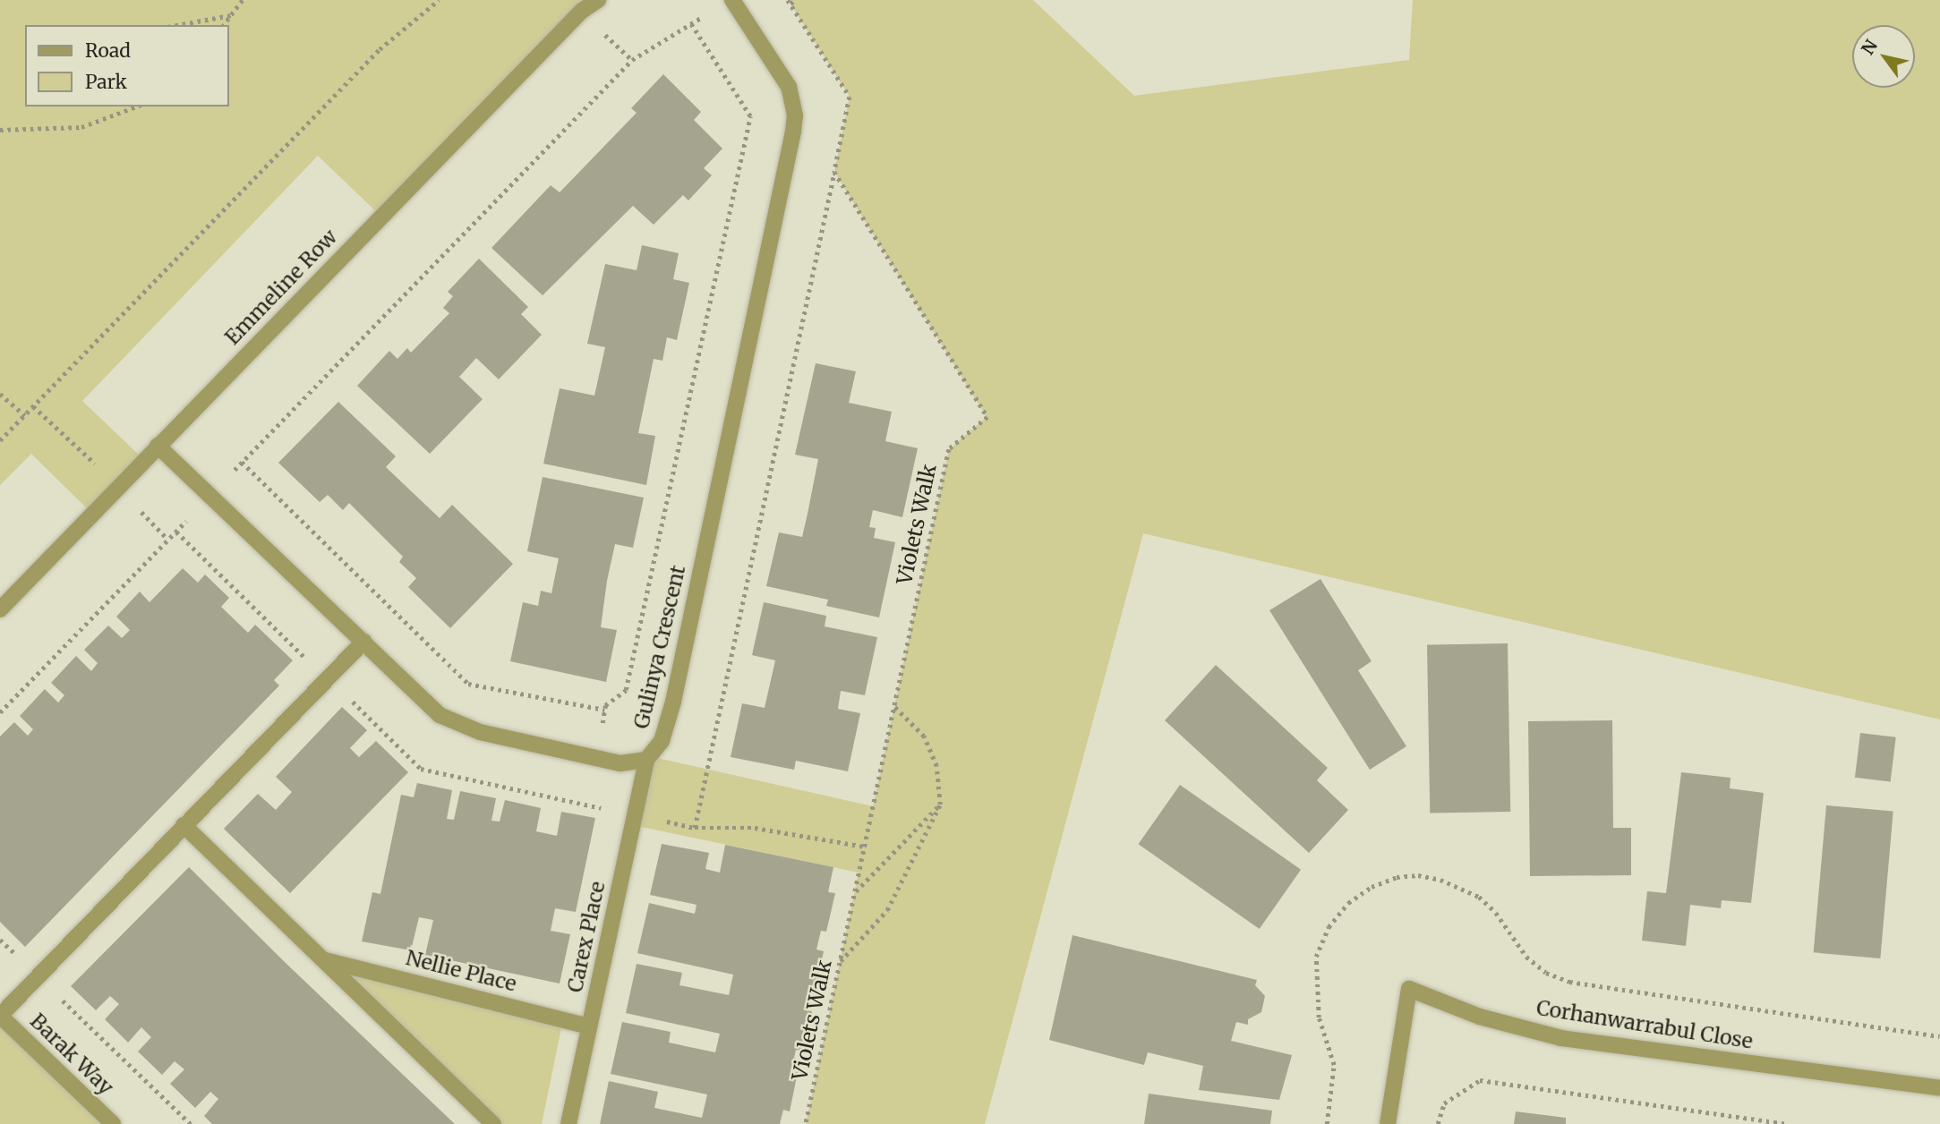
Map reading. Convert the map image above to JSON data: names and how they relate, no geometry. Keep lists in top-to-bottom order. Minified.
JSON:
{"streets":{"street":["Emmeline Row","Gulinya Crescent","Carex Place","Nellie Place","Corhanwarrabul Close","Barak Way"],"path":["Violets Walk"]},"crossings":[["Emmeline Row","Gulinya Crescent"],["Gulinya Crescent","Carex Place"],["Carex Place","Nellie Place"]],"legend":["Road","Park"],"north":"top left"}
